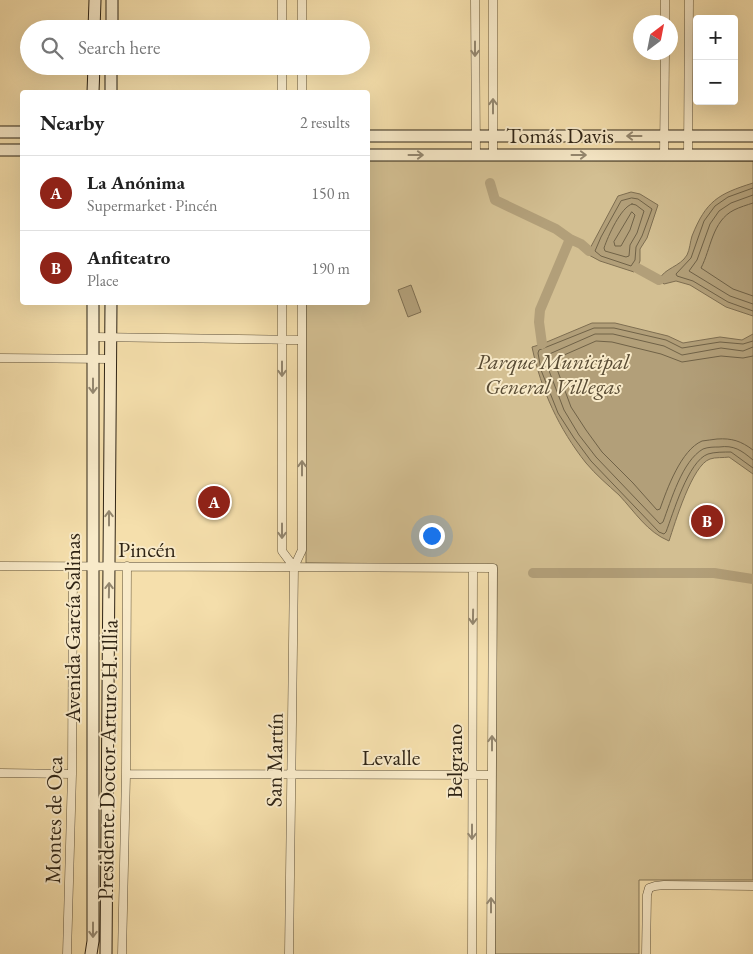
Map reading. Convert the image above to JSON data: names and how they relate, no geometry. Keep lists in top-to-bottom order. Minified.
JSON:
{"streets":{"main road":["Tomás Davis","Avenida García Salinas"],"street":["Pincén","Levalle","Presidente Doctor Arturo H. Illia","San Martín","Belgrano","Montes de Oca"]},"crossings":[["Pincén","Avenida García Salinas"],["Pincén","Presidente Doctor Arturo H. Illia"],["Pincén","San Martín"],["Pincén","Belgrano"],["Pincén","Montes de Oca"],["Levalle","Presidente Doctor Arturo H. Illia"],["Levalle","San Martín"],["Levalle","Belgrano"]],"parks":["Parque Municipal General Villegas"],"north":"top right","page":{"map_buttons":["+","−"],"search":"Search here","heading":["Nearby","2 results"],"list":[{"mark":"A","name":"La Anónima","note":"Supermarket · Pincén","value":"150 m"},{"mark":"B","name":"Anfiteatro","note":"Place","value":"190 m"}],"pins":["A","B"]}}
